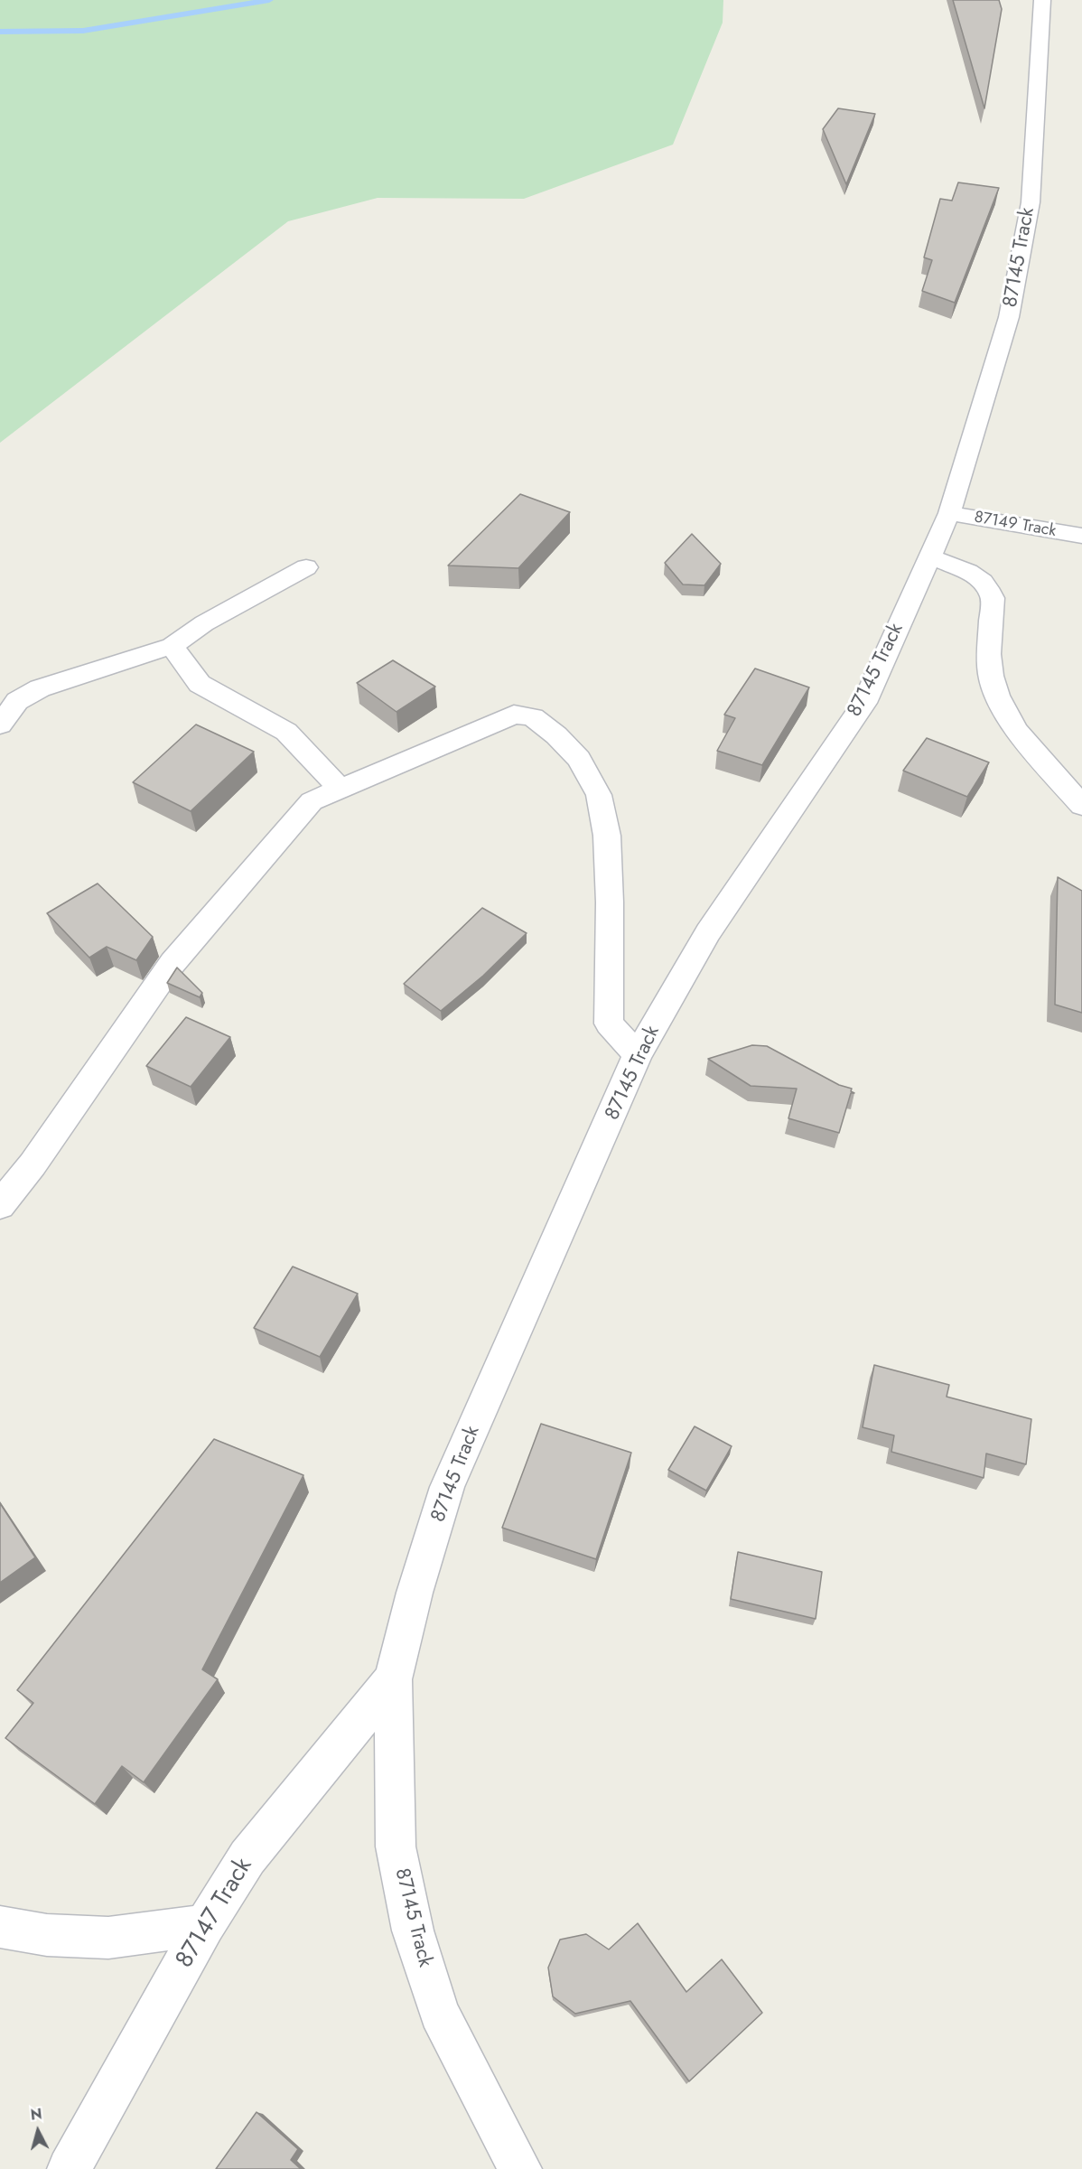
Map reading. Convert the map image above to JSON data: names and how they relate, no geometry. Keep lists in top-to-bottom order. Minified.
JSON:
{"streets":{"street":["87145 Track","87149 Track","87147 Track"]},"crossings":[["87145 Track","87149 Track"],["87145 Track","87147 Track"]],"north":"top"}
